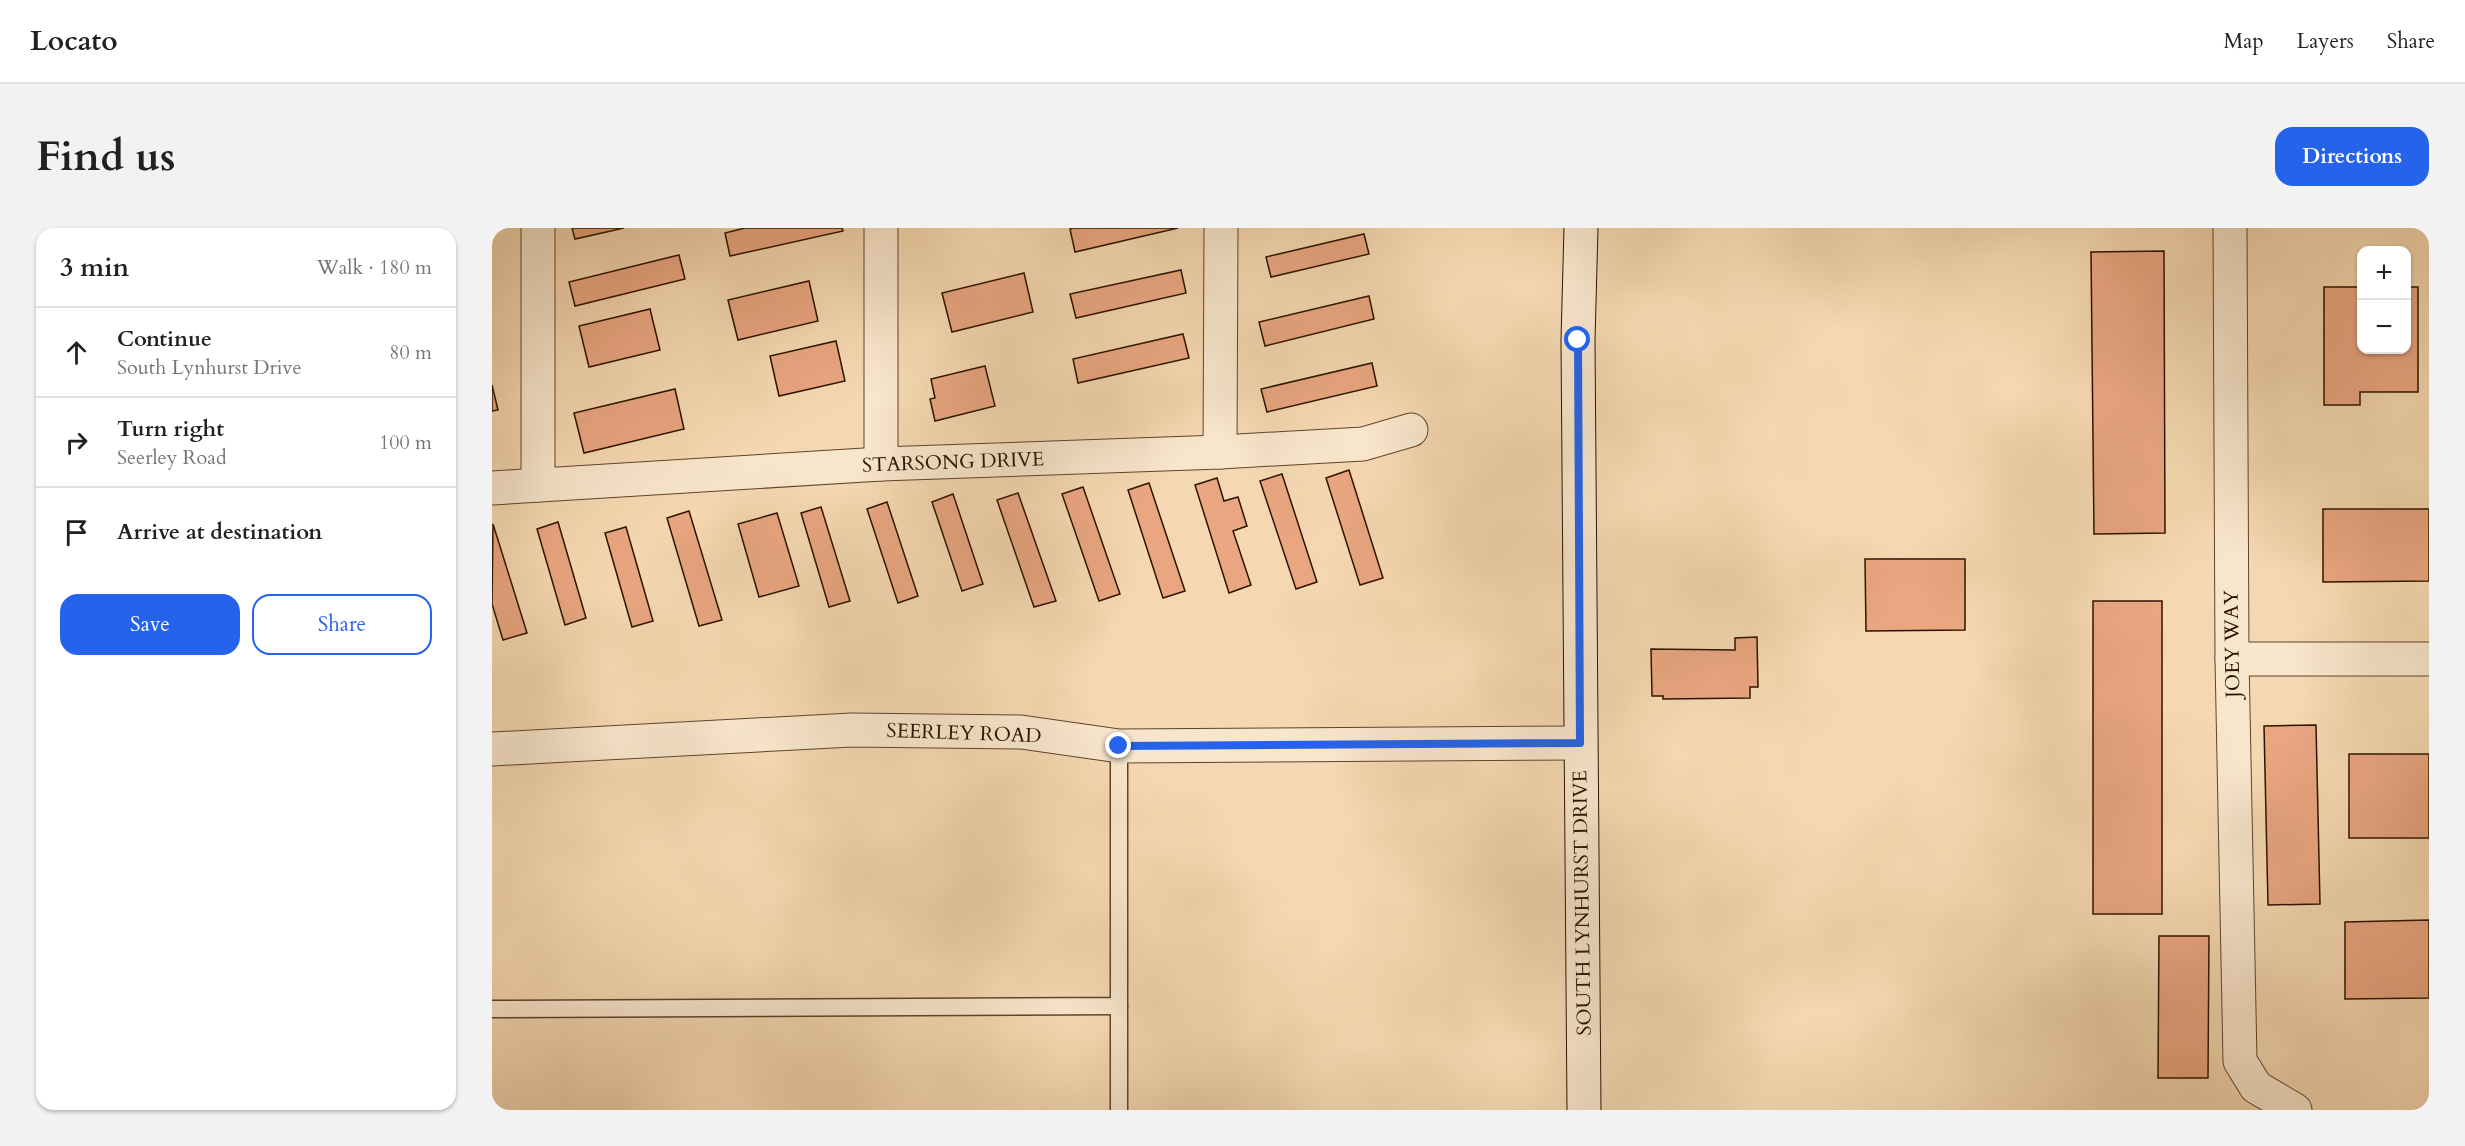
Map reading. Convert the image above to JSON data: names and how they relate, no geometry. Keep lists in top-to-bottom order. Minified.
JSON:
{"streets":{"street":["STARSONG DRIVE","JOEY WAY","SEERLEY ROAD","SOUTH LYNHURST DRIVE"]},"crossings":[["SEERLEY ROAD","SOUTH LYNHURST DRIVE"]],"page":{"header":"Locato","nav":["Map","Layers","Share"],"buttons":["Directions",["Save","Share"]],"title":"Find us","heading":["3 min","Walk · 180 m"],"map_buttons":["+","−"],"list":[["Continue","South Lynhurst Drive","80 m"],["Turn right","Seerley Road","100 m"],"Arrive at destination"]}}
